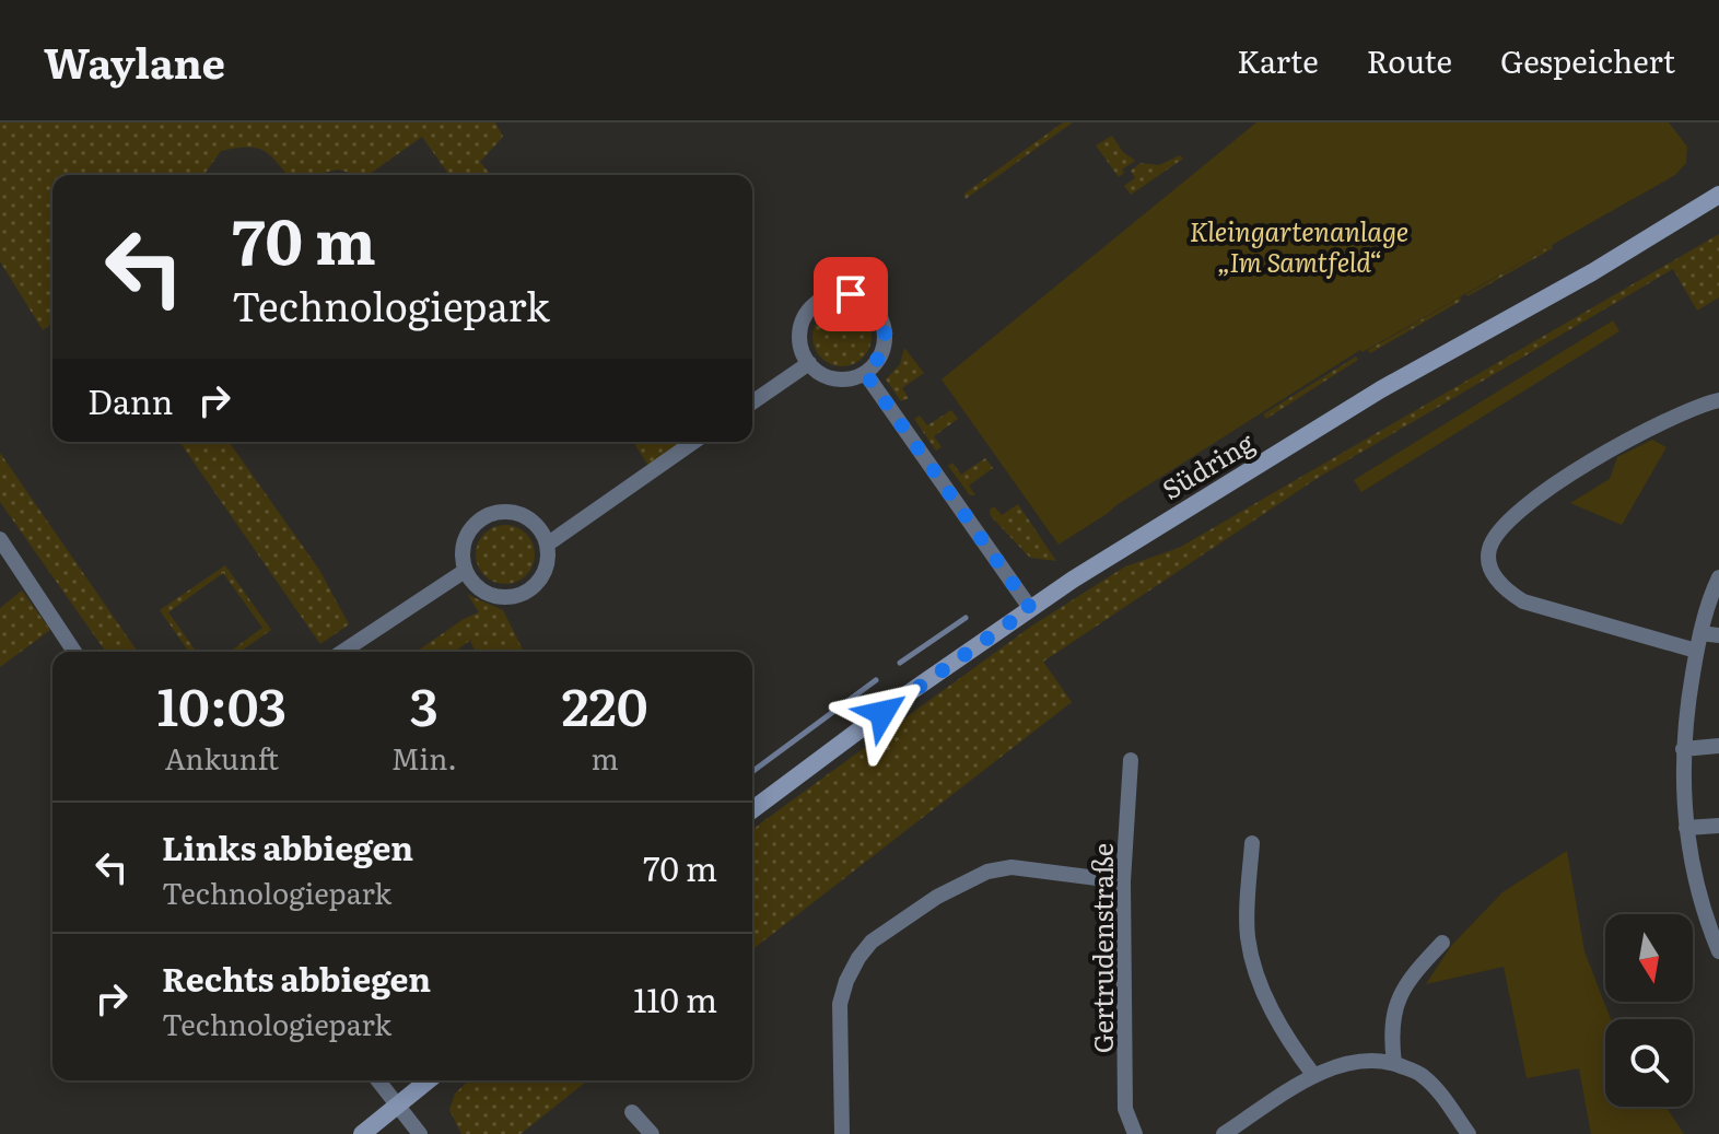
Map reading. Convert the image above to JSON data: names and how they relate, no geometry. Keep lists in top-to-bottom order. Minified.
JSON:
{"streets":{"main road":["Südring"],"street":["Gertrudenstraße"]},"parks":["Kleingartenanlage „Im Samtfeld“"],"north":"bottom","page":{"header":"Waylane","nav":["Karte","Route","Gespeichert"],"turn":["70 m","Technologiepark"],"then":"Dann","eta":["10:03","Ankunft","3","Min.","220","m"],"list":[{"name":"Links abbiegen","note":"Technologiepark","value":"70 m"},{"name":"Rechts abbiegen","note":"Technologiepark","value":"110 m"}]}}
